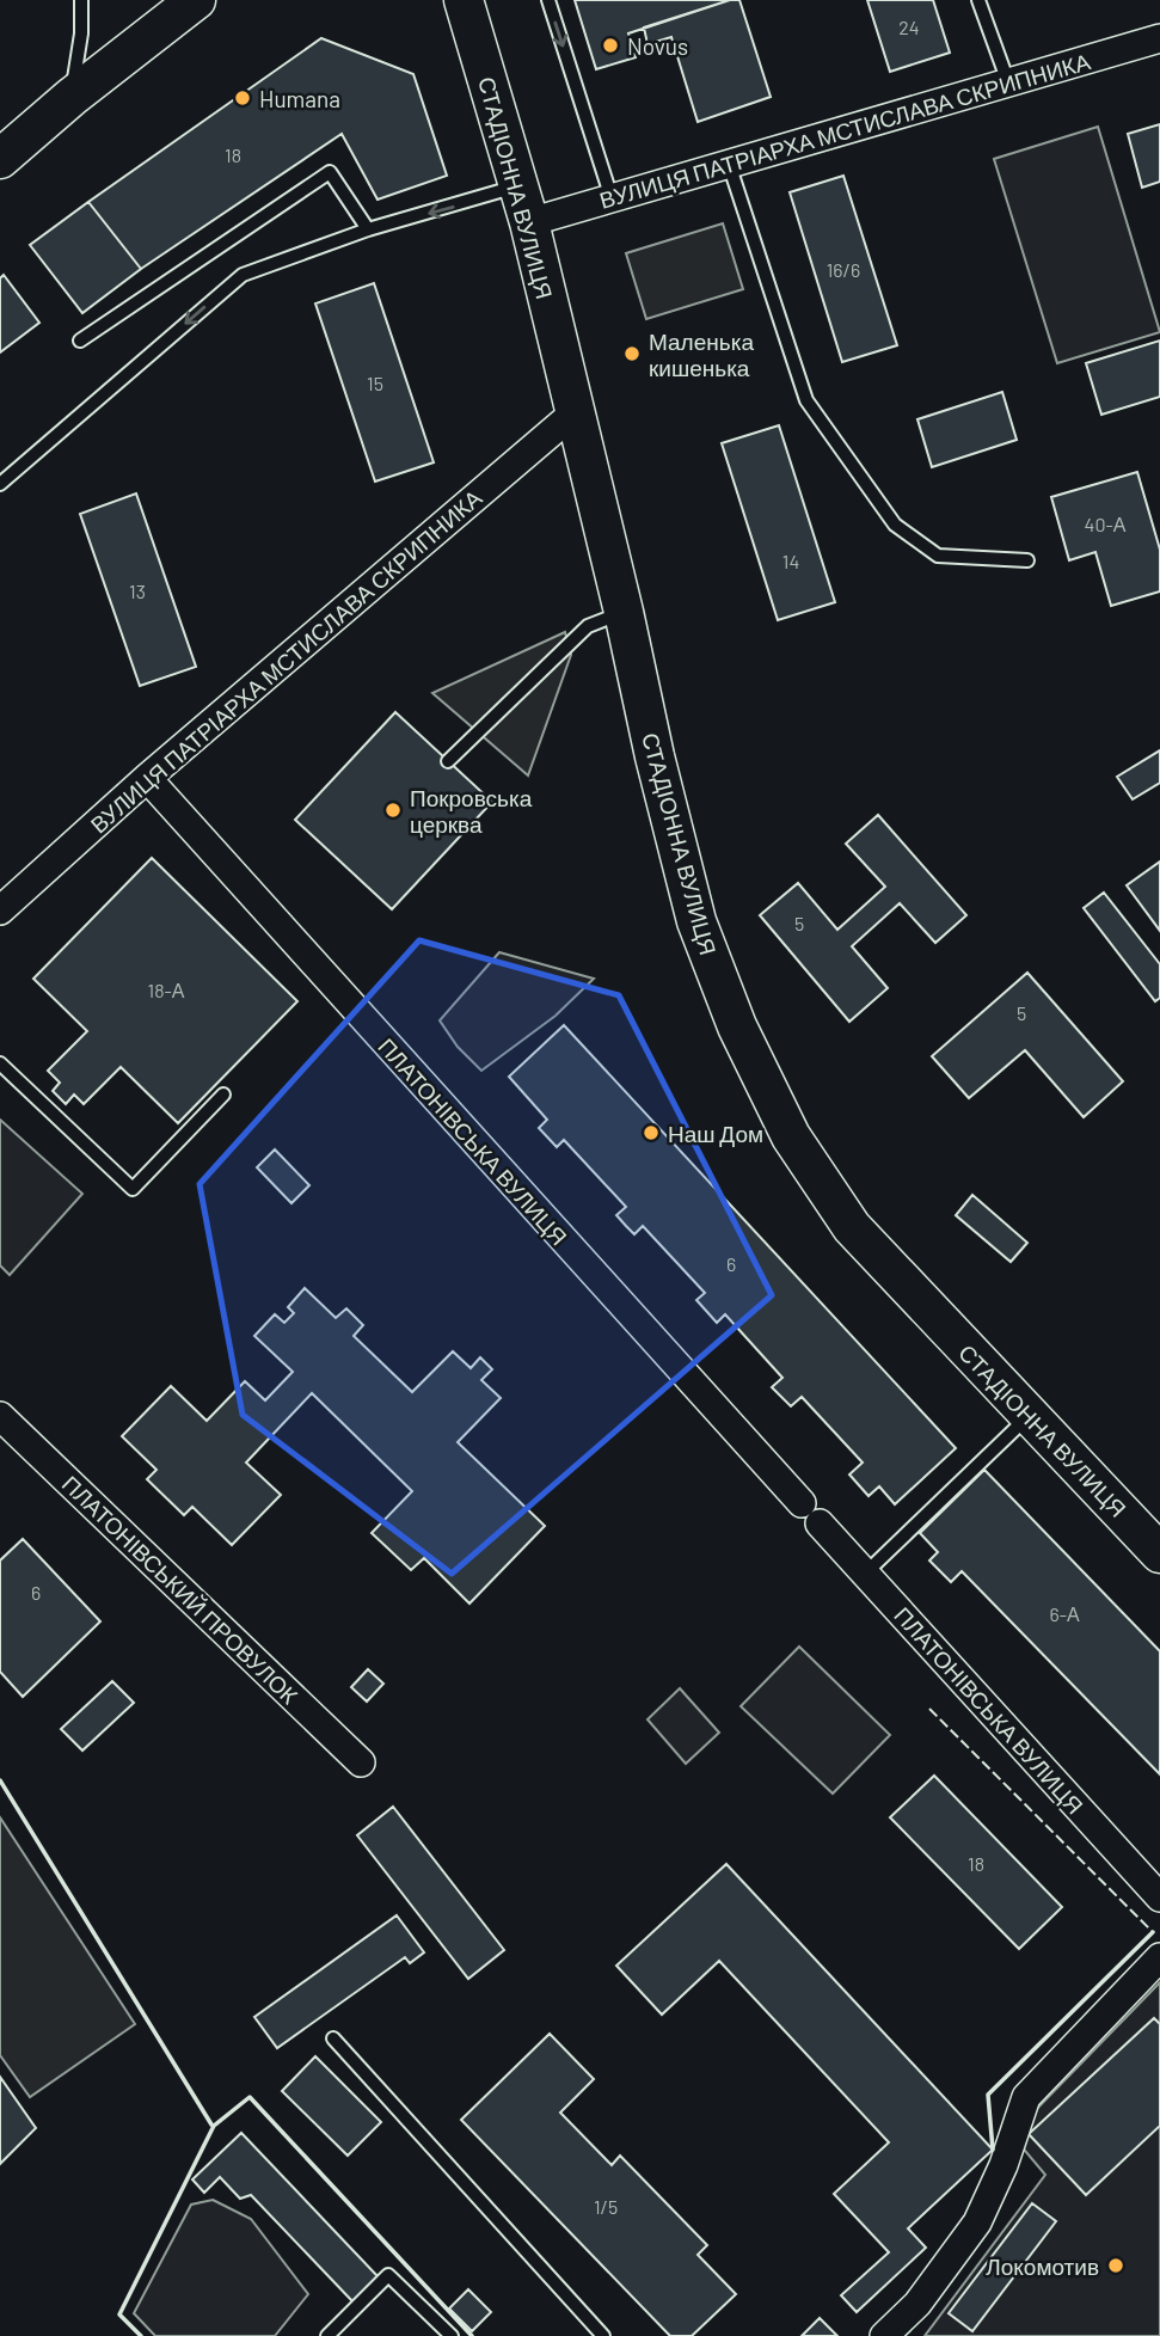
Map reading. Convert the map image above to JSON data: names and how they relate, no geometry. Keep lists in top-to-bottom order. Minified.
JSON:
{"streets":{"street":["ВУЛИЦЯ ПАТРІАРХА МСТИСЛАВА СКРИПНИКА","СТАДІОННА ВУЛИЦЯ","ПЛАТОНІВСЬКА ВУЛИЦЯ","ПЛАТОНІВСЬКИЙ ПРОВУЛОК"]},"crossings":[["ВУЛИЦЯ ПАТРІАРХА МСТИСЛАВА СКРИПНИКА","СТАДІОННА ВУЛИЦЯ"],["ВУЛИЦЯ ПАТРІАРХА МСТИСЛАВА СКРИПНИКА","ПЛАТОНІВСЬКА ВУЛИЦЯ"]],"places":["Novus","Humana","Маленька кишенька","Покровська церква","Наш Дом","Локомотив"],"house_numbers":["24","18","16/6","15","40-А","14","13","5","18-А","5","6","6","6-А","18","1/5"]}
